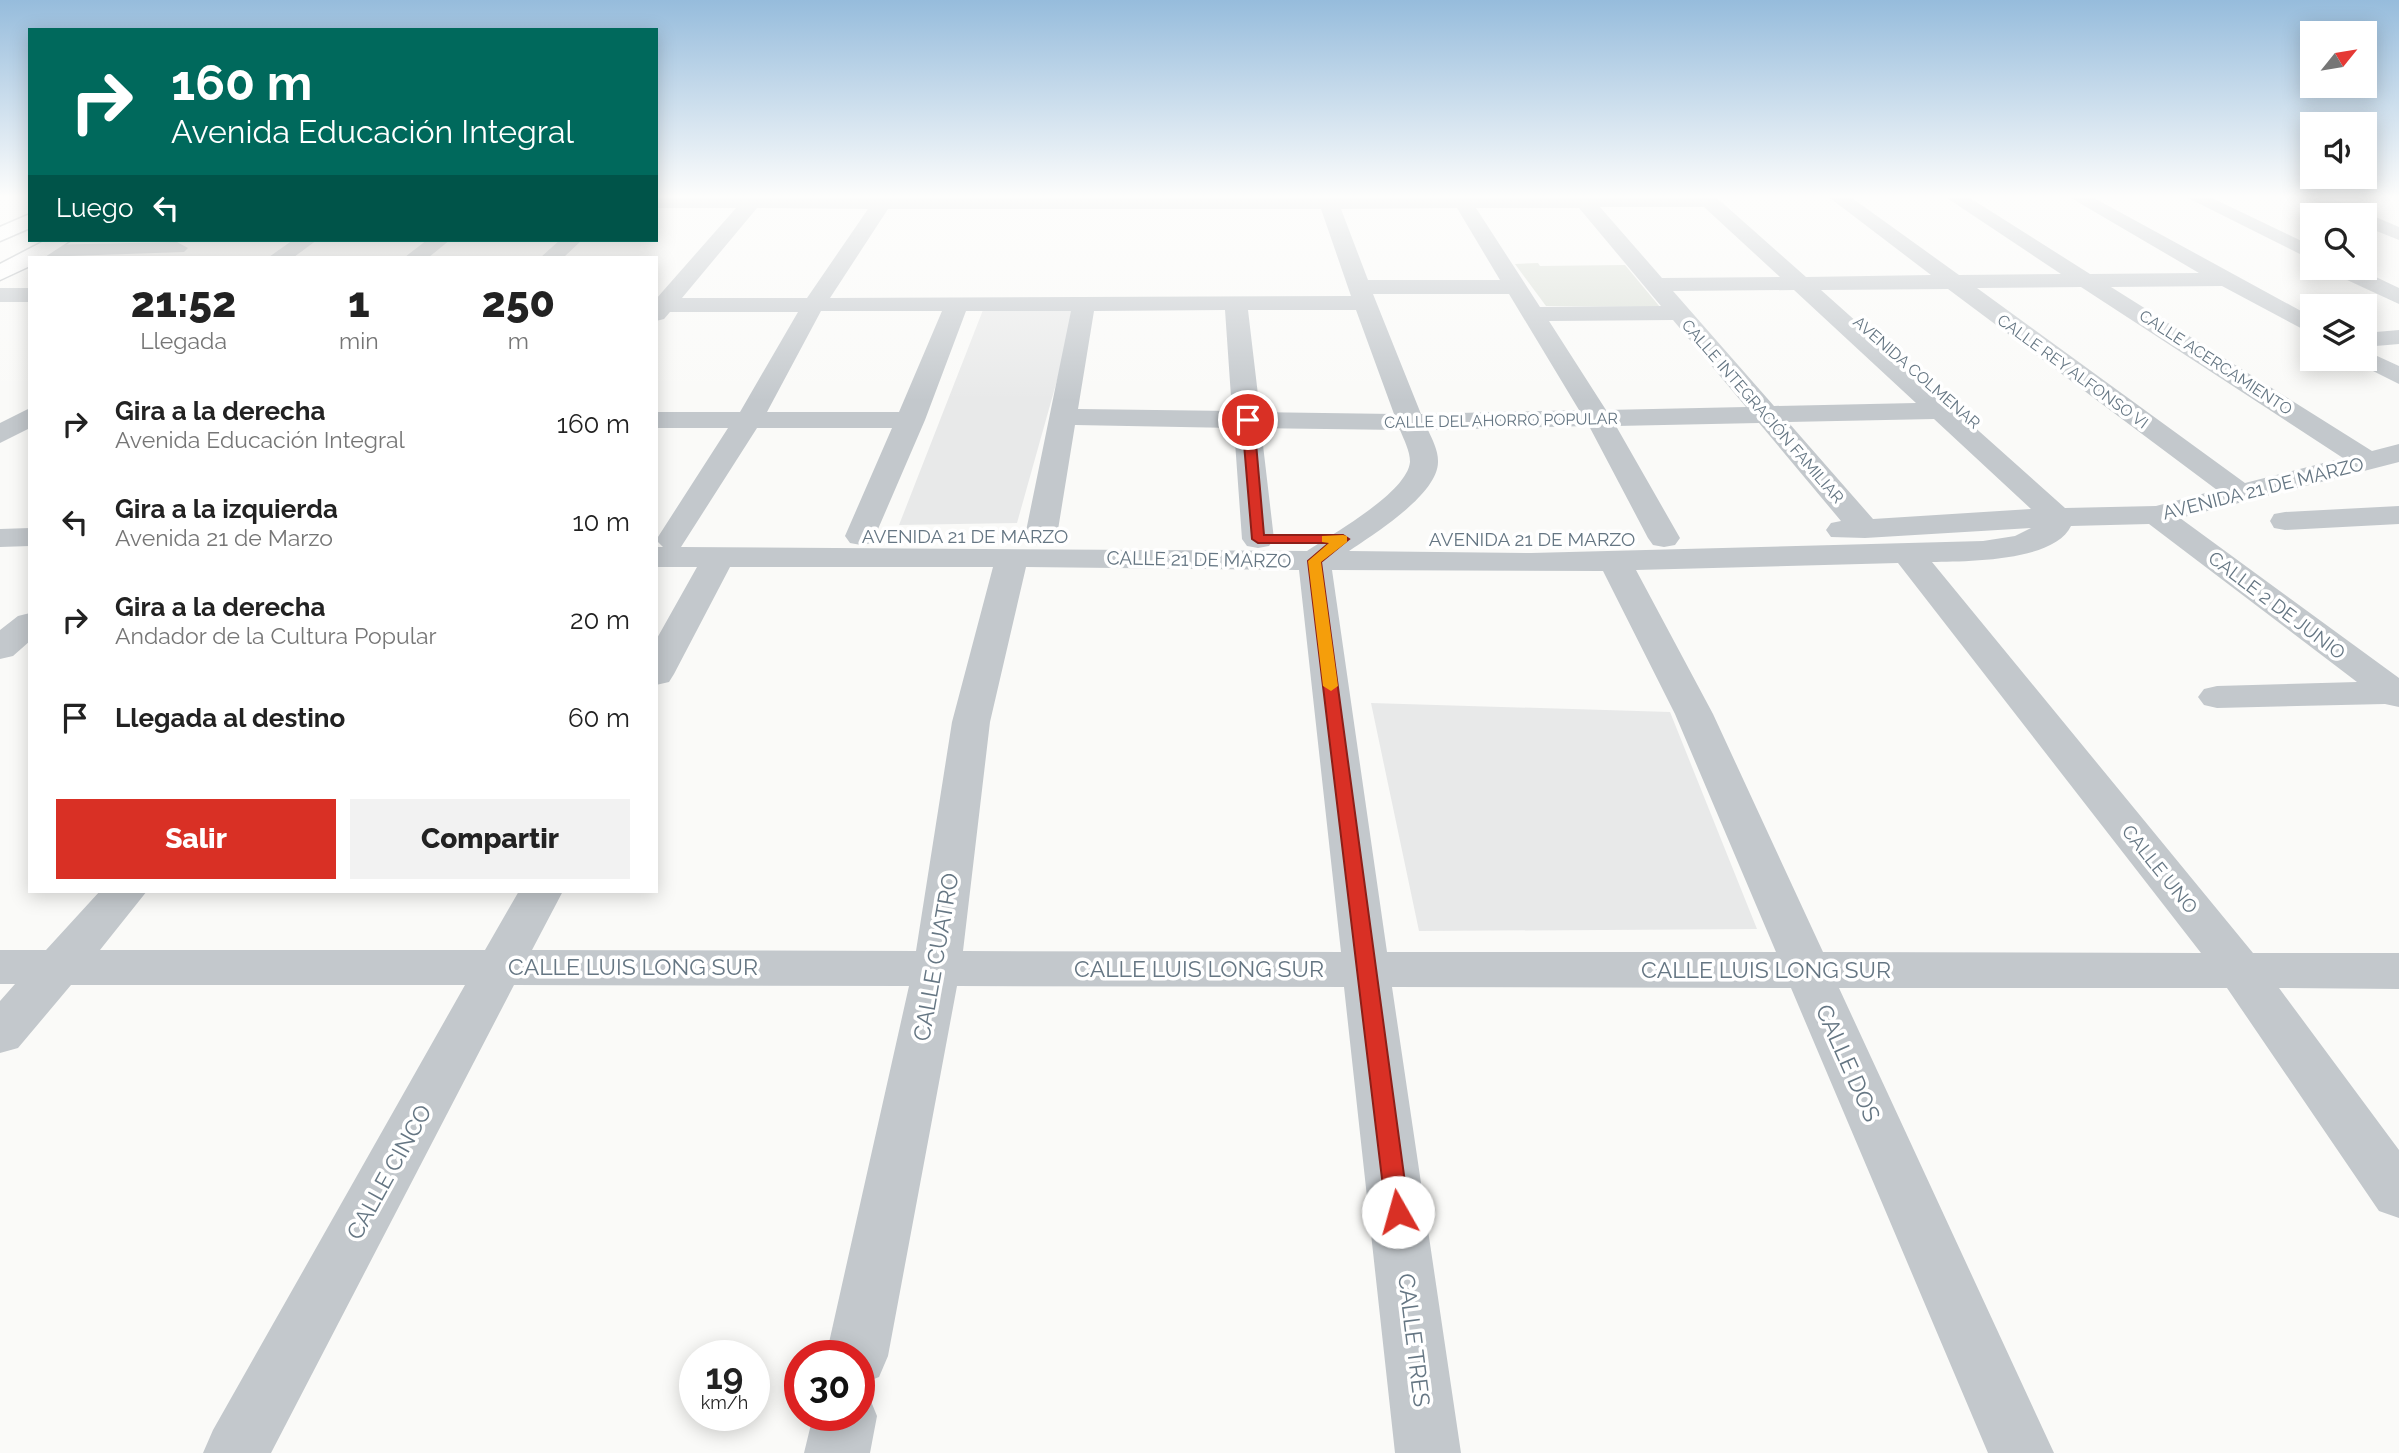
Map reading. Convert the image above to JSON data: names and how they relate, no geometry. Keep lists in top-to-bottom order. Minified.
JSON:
{"streets":{"street":["CALLE ACERCAMIENTO","CALLE REY ALFONSO VI","AVENIDA COLMENAR","CALLE INTEGRACIÓN FAMILIAR","CALLE DEL AHORRO POPULAR","AVENIDA 21 DE MARZO","CALLE 21 DE MARZO","CALLE 2 DE JUNIO","CALLE UNO","CALLE CUATRO","CALLE LUIS LONG SUR","CALLE DOS","CALLE CINCO","CALLE TRES"]},"crossings":[["CALLE ACERCAMIENTO","AVENIDA 21 DE MARZO"],["CALLE REY ALFONSO VI","AVENIDA 21 DE MARZO"],["AVENIDA COLMENAR","CALLE DEL AHORRO POPULAR"],["AVENIDA COLMENAR","AVENIDA 21 DE MARZO"],["AVENIDA COLMENAR","CALLE 21 DE MARZO"],["CALLE INTEGRACIÓN FAMILIAR","CALLE DEL AHORRO POPULAR"],["CALLE INTEGRACIÓN FAMILIAR","AVENIDA 21 DE MARZO"],["CALLE DEL AHORRO POPULAR","CALLE CUATRO"],["AVENIDA 21 DE MARZO","CALLE 21 DE MARZO"],["AVENIDA 21 DE MARZO","CALLE 2 DE JUNIO"],["AVENIDA 21 DE MARZO","CALLE CUATRO"],["AVENIDA 21 DE MARZO","CALLE TRES"],["CALLE 21 DE MARZO","CALLE UNO"],["CALLE 21 DE MARZO","CALLE CUATRO"],["CALLE 21 DE MARZO","CALLE DOS"],["CALLE 21 DE MARZO","CALLE TRES"],["CALLE UNO","CALLE LUIS LONG SUR"],["CALLE CUATRO","CALLE LUIS LONG SUR"],["CALLE LUIS LONG SUR","CALLE DOS"],["CALLE LUIS LONG SUR","CALLE CINCO"],["CALLE LUIS LONG SUR","CALLE TRES"]],"north":"top right","page":{"turn":["160 m","Avenida Educación Integral"],"then":"Luego","eta":["21:52","Llegada","1","min","250","m"],"list":[{"name":"Gira a la derecha","note":"Avenida Educación Integral","value":"160 m"},{"name":"Gira a la izquierda","note":"Avenida 21 de Marzo","value":"10 m"},{"name":"Gira a la derecha","note":"Andador de la Cultura Popular","value":"20 m"},{"name":"Llegada al destino","value":"60 m"}],"buttons":["Salir","Compartir"],"speed":"19 km/h","limit":"30"}}
